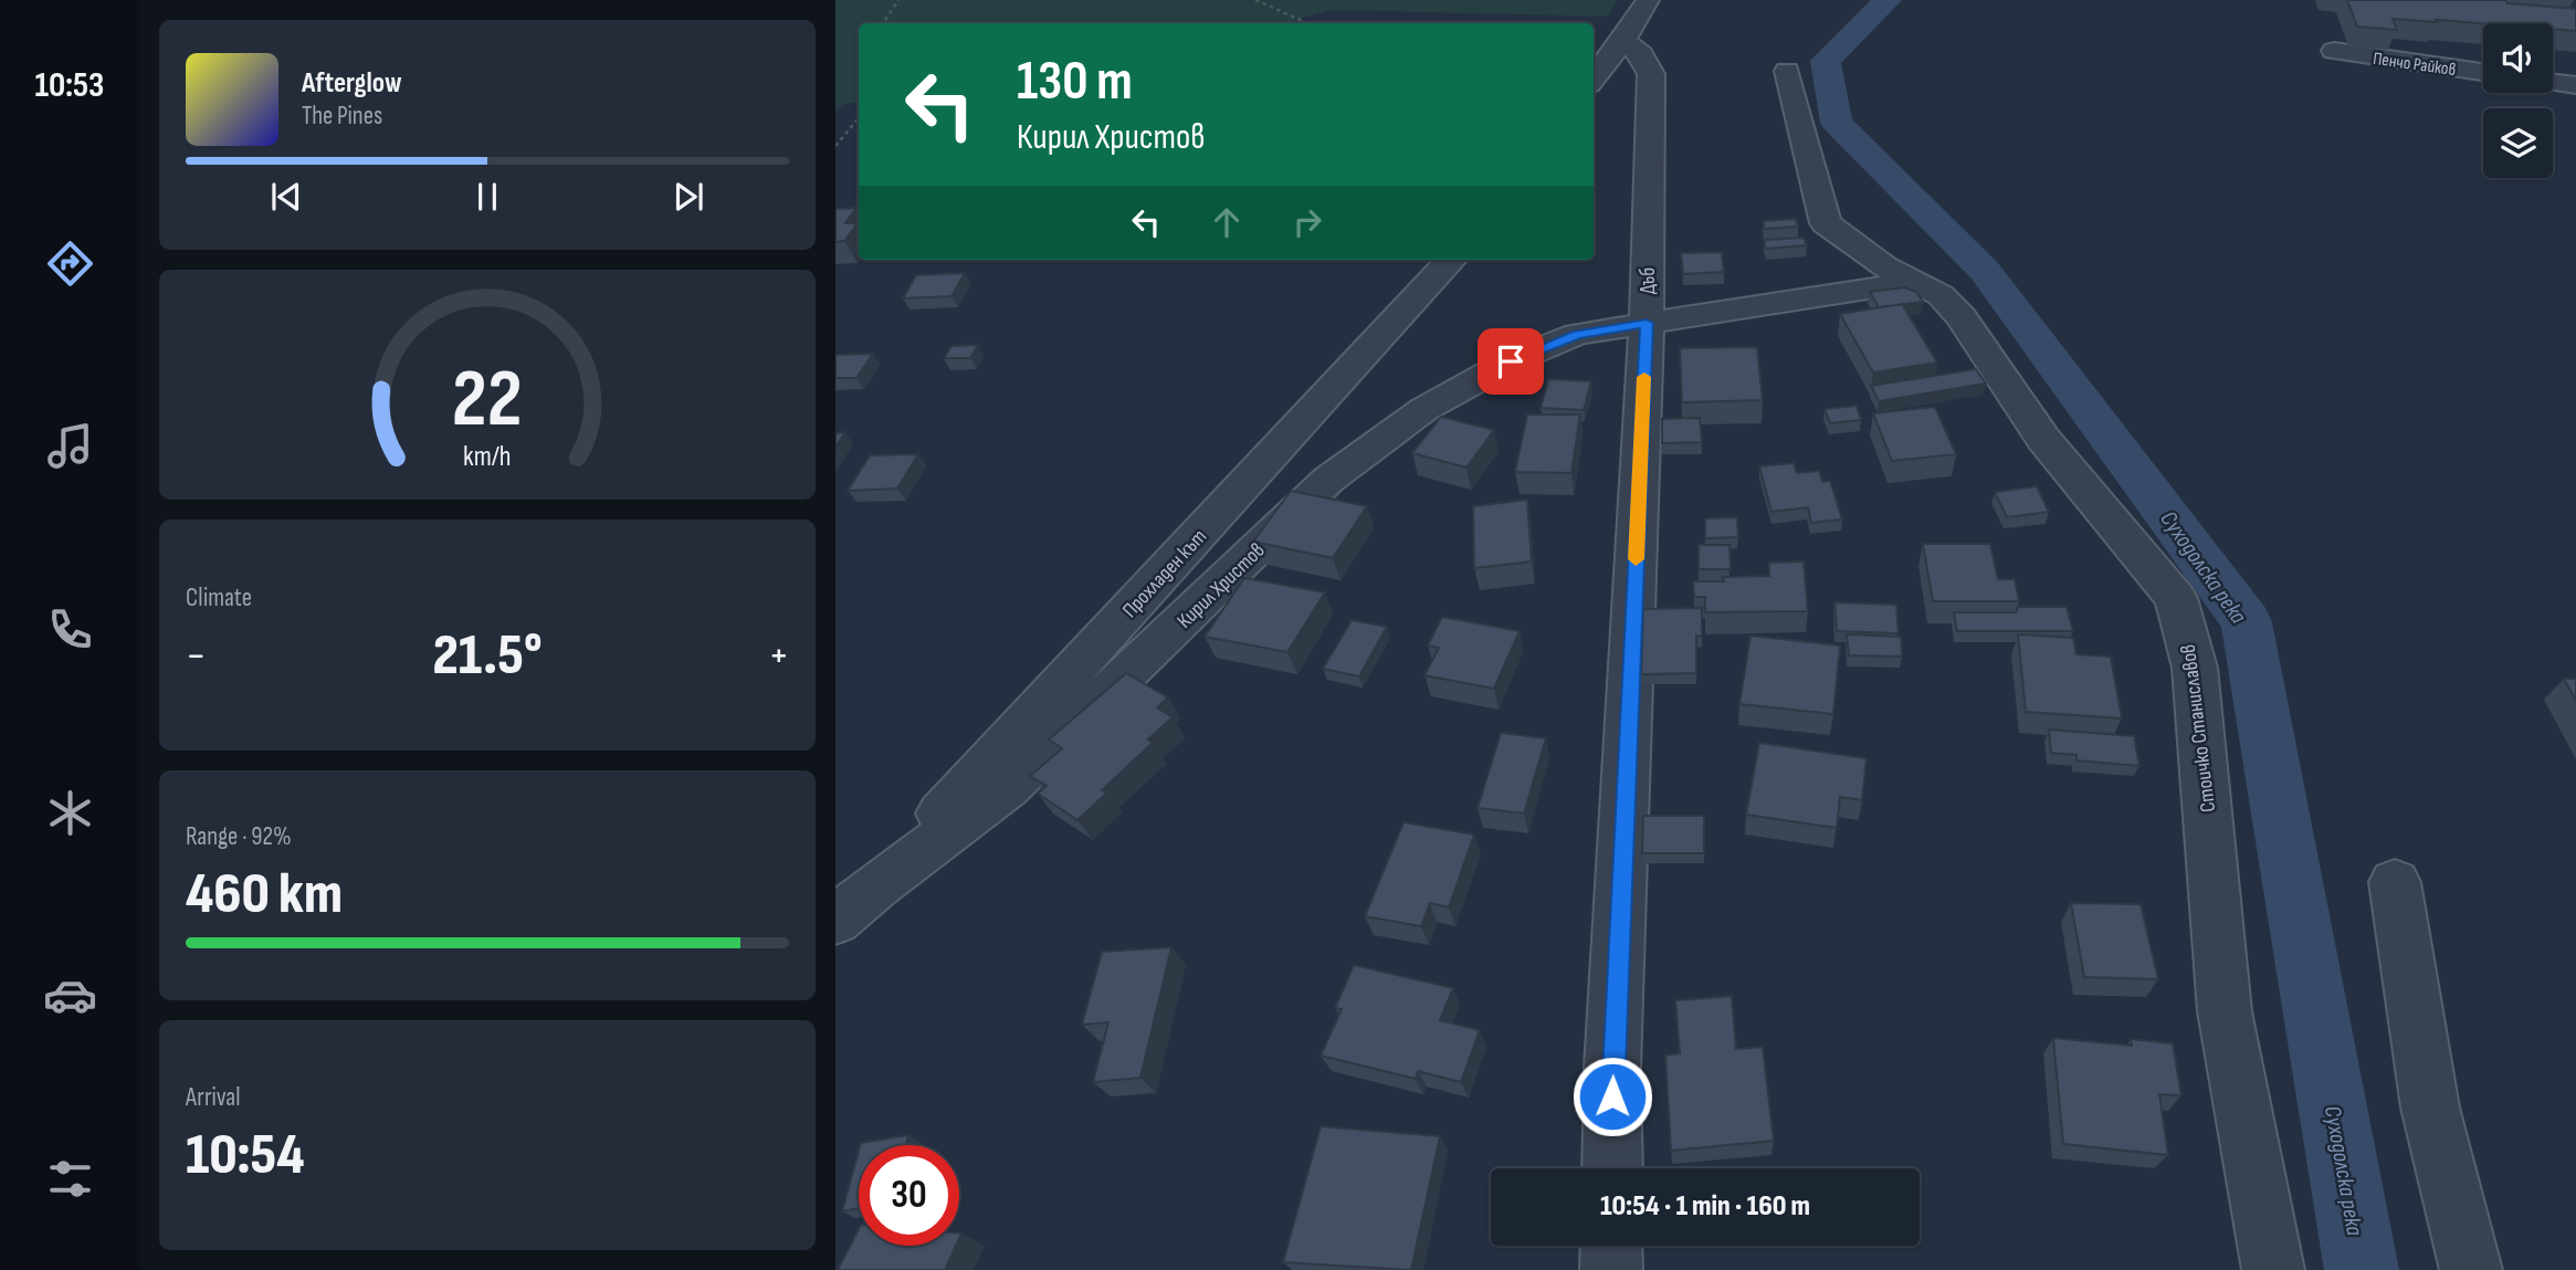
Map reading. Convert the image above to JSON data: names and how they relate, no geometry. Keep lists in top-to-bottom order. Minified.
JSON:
{"streets":{"street":["Пенчо Райков","Дъб","Прохладен кът","Кирил Христов","Стоичко Станиславов"]},"crossings":[["Дъб","Кирил Христов"],["Прохладен кът","Кирил Христов"],["Кирил Христов","Стоичко Станиславов"]],"water":["Суходолска река"],"page":{"tabs":"10:53","turn":["130 m","Кирил Христов"],"song":["Afterglow","The Pines"],"tile":["Climate",["Range · 92%","460 km"],["Arrival","10:54"]],"heat":["−","21.5°","+"],"limit":"30","trip":"10:54 · 1 min · 160 m","gauge":["22","km/h"]}}
